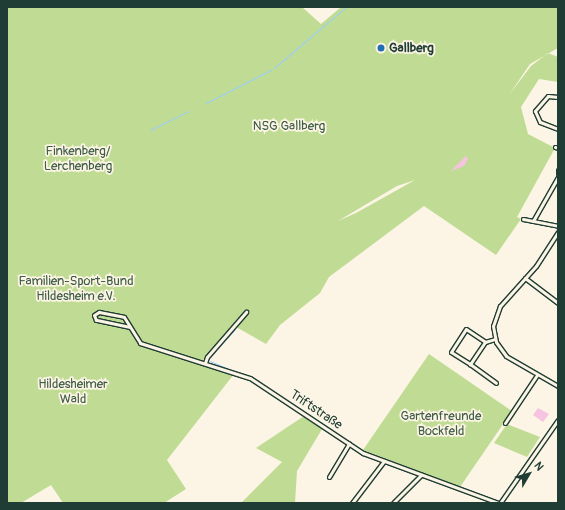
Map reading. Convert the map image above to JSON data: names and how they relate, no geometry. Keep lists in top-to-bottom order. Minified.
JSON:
{"streets":{"street":["Triftstraße"]},"parks":["NSG Gallberg","Finkenberg/ Lerchenberg","Familien-Sport-Bund Hildesheim e.V.","Hildesheimer Wald","Gartenfreunde Bockfeld"],"places":["Gallberg"],"north":"top right"}
